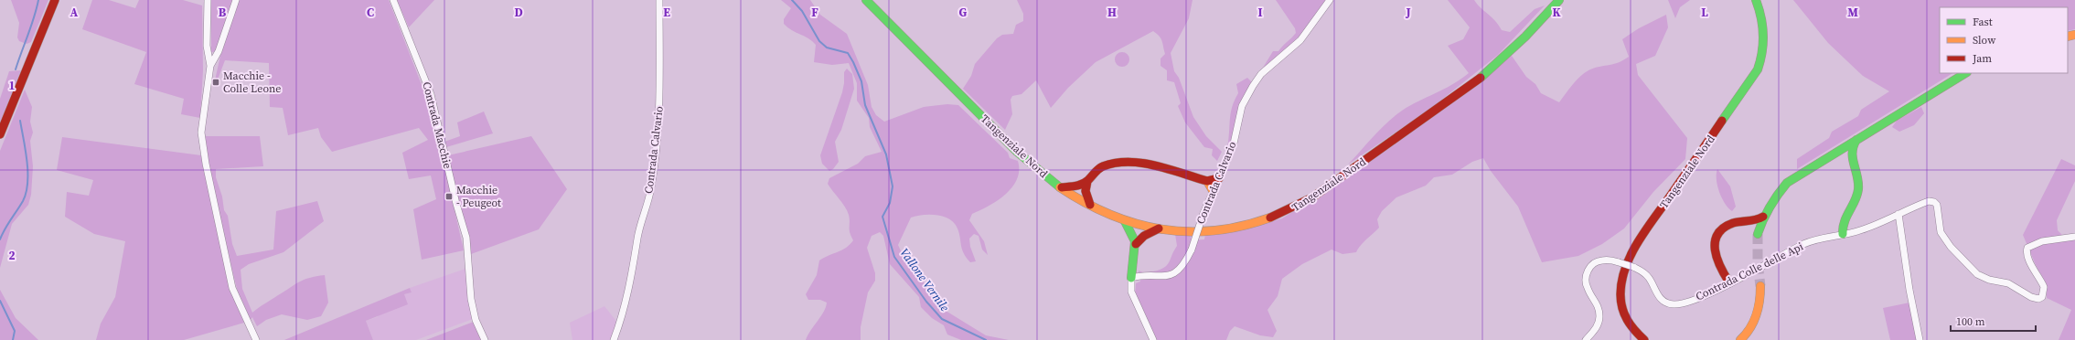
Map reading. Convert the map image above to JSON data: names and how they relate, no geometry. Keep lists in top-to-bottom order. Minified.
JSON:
{"streets":{"main road":["Tangenziale Nord"],"street":["Contrada Macchie","Contrada Calvario","Contrada Colle delle Api"]},"water":["Vallone Vernile"],"places":{"transit":["Macchie - Colle Leone","Macchie - Peugeot"]},"legend":["Fast","Slow","Jam"],"scale_bar":"100 m","grid":{"columns":["A","B","C","D","E","F","G","H","I","J","K","L","M"],"rows":["1","2"]}}
